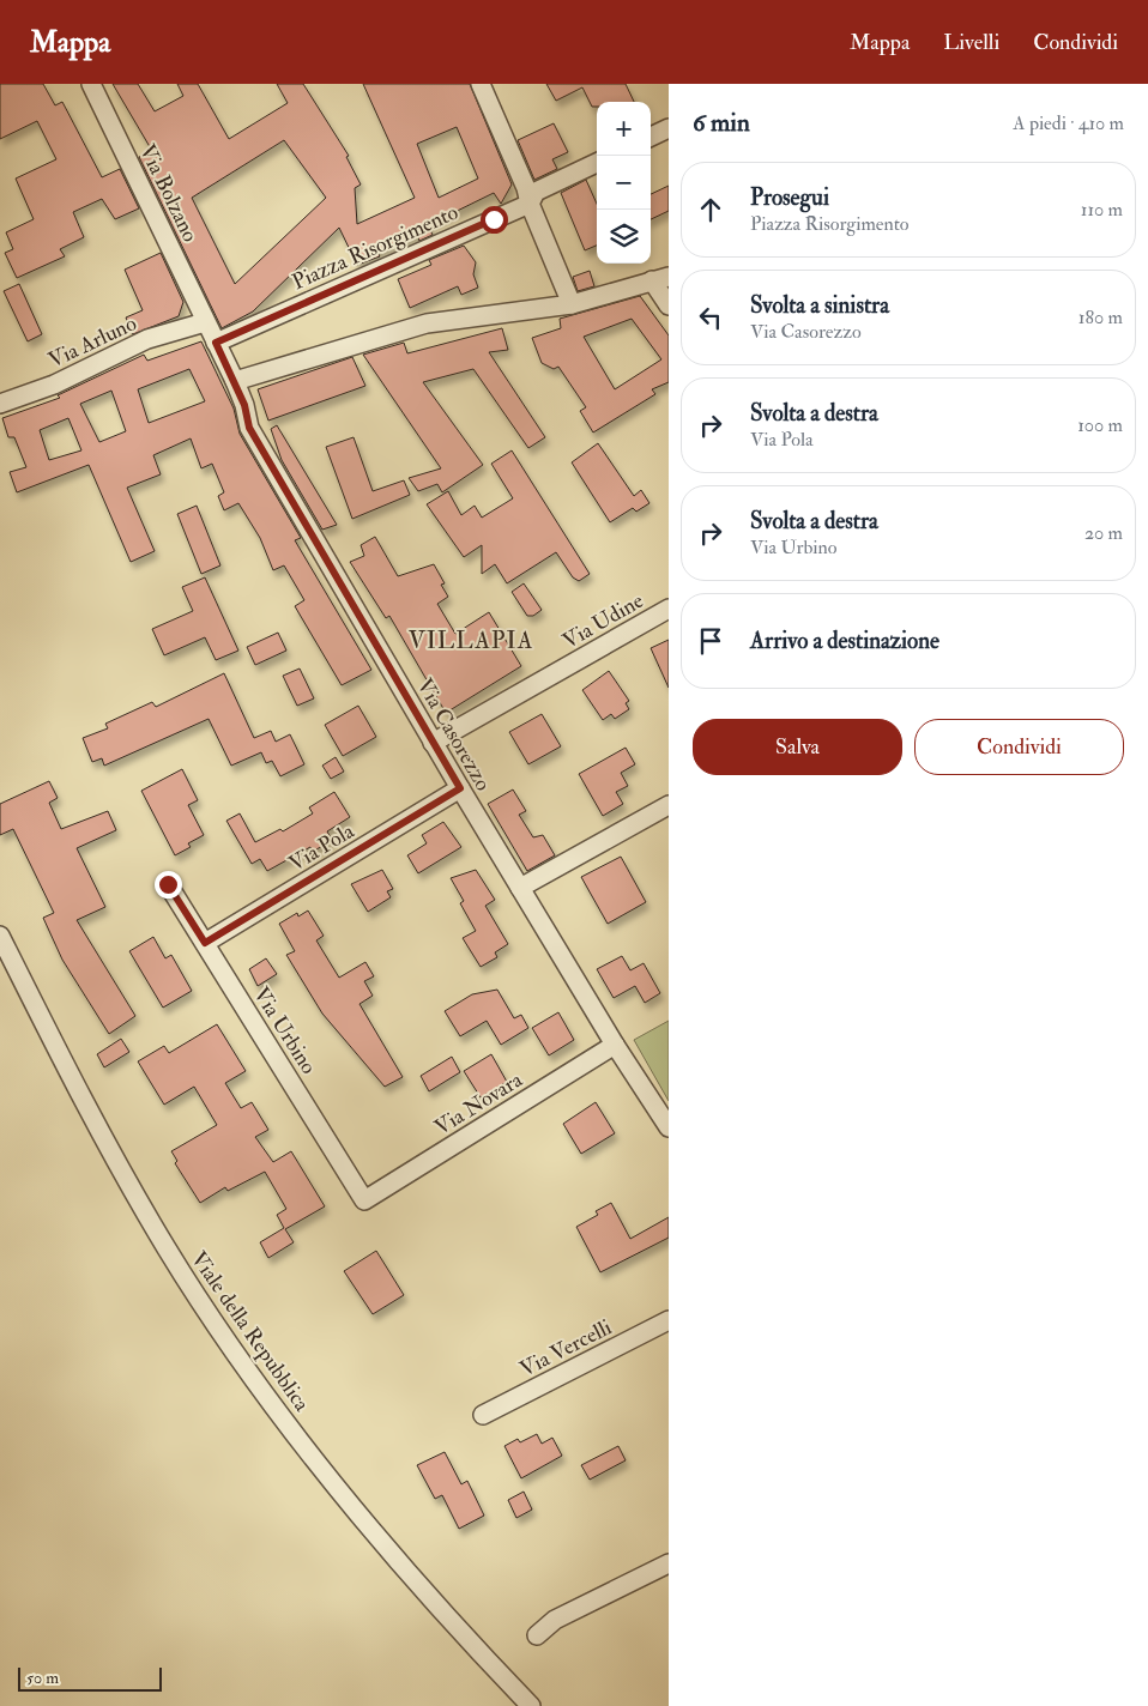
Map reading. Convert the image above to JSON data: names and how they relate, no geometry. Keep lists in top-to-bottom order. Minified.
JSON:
{"streets":{"street":["Via Bolzano","Piazza Risorgimento","Via Arluno","Via Udine","Via Casorezzo","Via Pola","Via Urbino","Via Novara","Viale della Repubblica","Via Vercelli"]},"crossings":[["Via Bolzano","Via Arluno"],["Via Bolzano","Via Casorezzo"],["Piazza Risorgimento","Via Casorezzo"],["Via Arluno","Via Casorezzo"],["Via Udine","Via Casorezzo"],["Via Casorezzo","Via Pola"],["Via Casorezzo","Via Novara"],["Via Pola","Via Urbino"],["Via Urbino","Via Novara"]],"districts":["VILLAPIA"],"scale_bar":"50 m","page":{"header":"Mappa","nav":["Mappa","Livelli","Condividi"],"heading":["6 min","A piedi · 410 m"],"map_buttons":["+","−"],"list":[["Prosegui","Piazza Risorgimento","110 m"],["Svolta a sinistra","Via Casorezzo","180 m"],["Svolta a destra","Via Pola","100 m"],["Svolta a destra","Via Urbino","20 m"],"Arrivo a destinazione"],"buttons":["Salva","Condividi"],"scale":"50 m"}}
